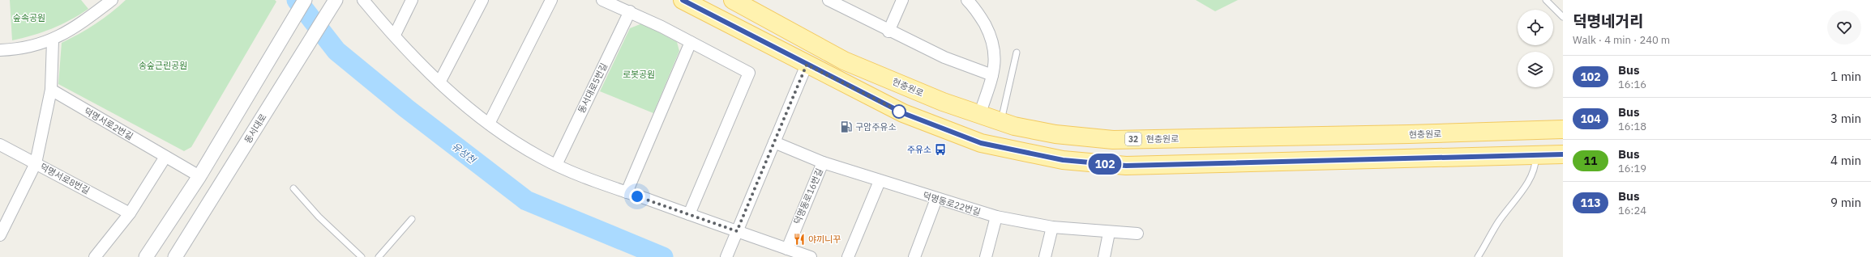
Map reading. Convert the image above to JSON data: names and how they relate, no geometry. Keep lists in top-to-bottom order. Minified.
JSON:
{"streets":{"main road":["현충원로","32"],"street":["동서대로5번길","덕명서로2번길","동서대로","덕명서로8번길","덕명동로16번길","덕명동로22번길"]},"crossings":[["덕명동로16번길","덕명동로22번길"]],"water":["유성천"],"parks":["숲속공원","송숲근린공원","로봇공원"],"places":{"fuel station":["구암주유소"],"bus stop":["주유소"],"restaurant":["야끼니꾸"]},"lines":["bus line 102"],"page":{"on_map":"102","heading":["덕명네거리","Walk · 4 min · 240 m"],"list":[{"mark":"102","name":"Bus","note":"16:16","value":"1 min"},{"mark":"104","name":"Bus","note":"16:18","value":"3 min"},{"mark":"11","name":"Bus","note":"16:19","value":"4 min"},{"mark":"113","name":"Bus","note":"16:24","value":"9 min"}]}}
